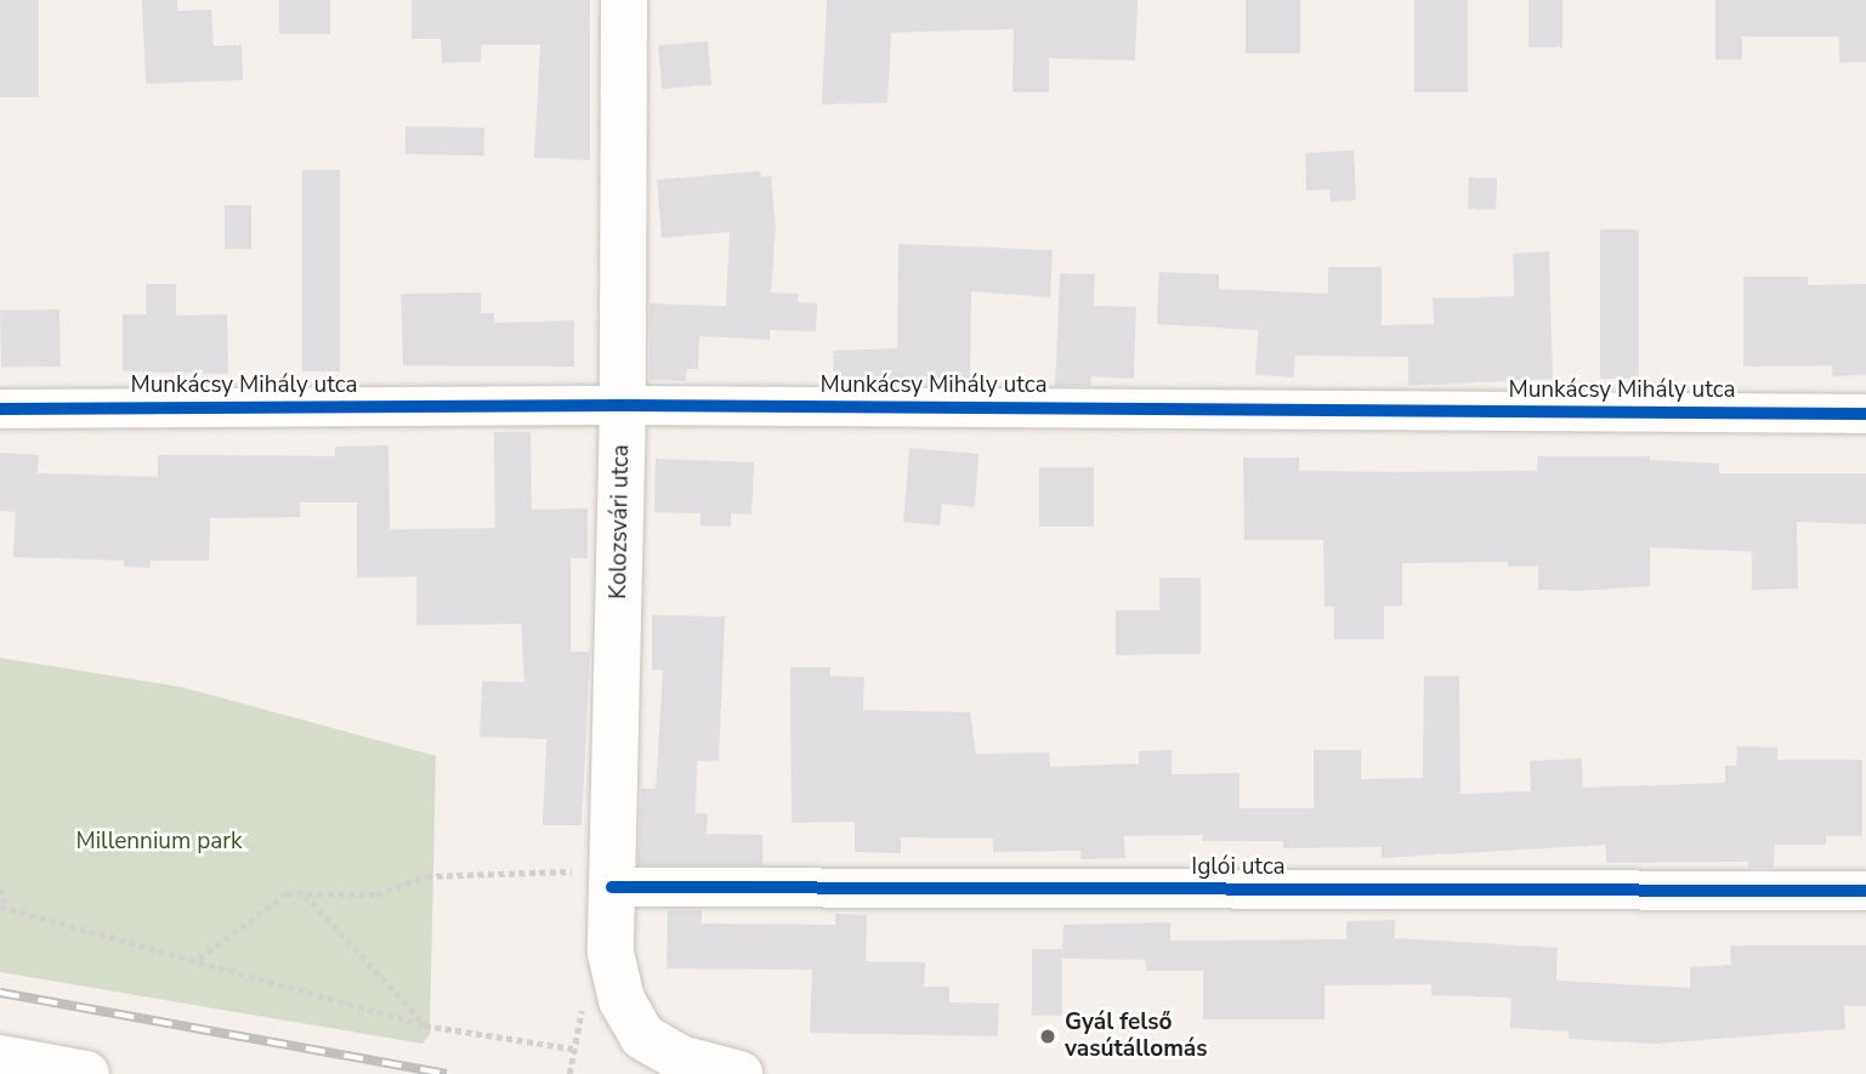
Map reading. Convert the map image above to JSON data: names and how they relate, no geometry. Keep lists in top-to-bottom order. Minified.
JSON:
{"streets":{"street":["Munkácsy Mihály utca","Kolozsvári utca","Iglói utca"]},"crossings":[["Munkácsy Mihály utca","Kolozsvári utca"],["Kolozsvári utca","Iglói utca"]],"parks":["Millennium park"],"places":["Gyál felső vasútállomás"]}
